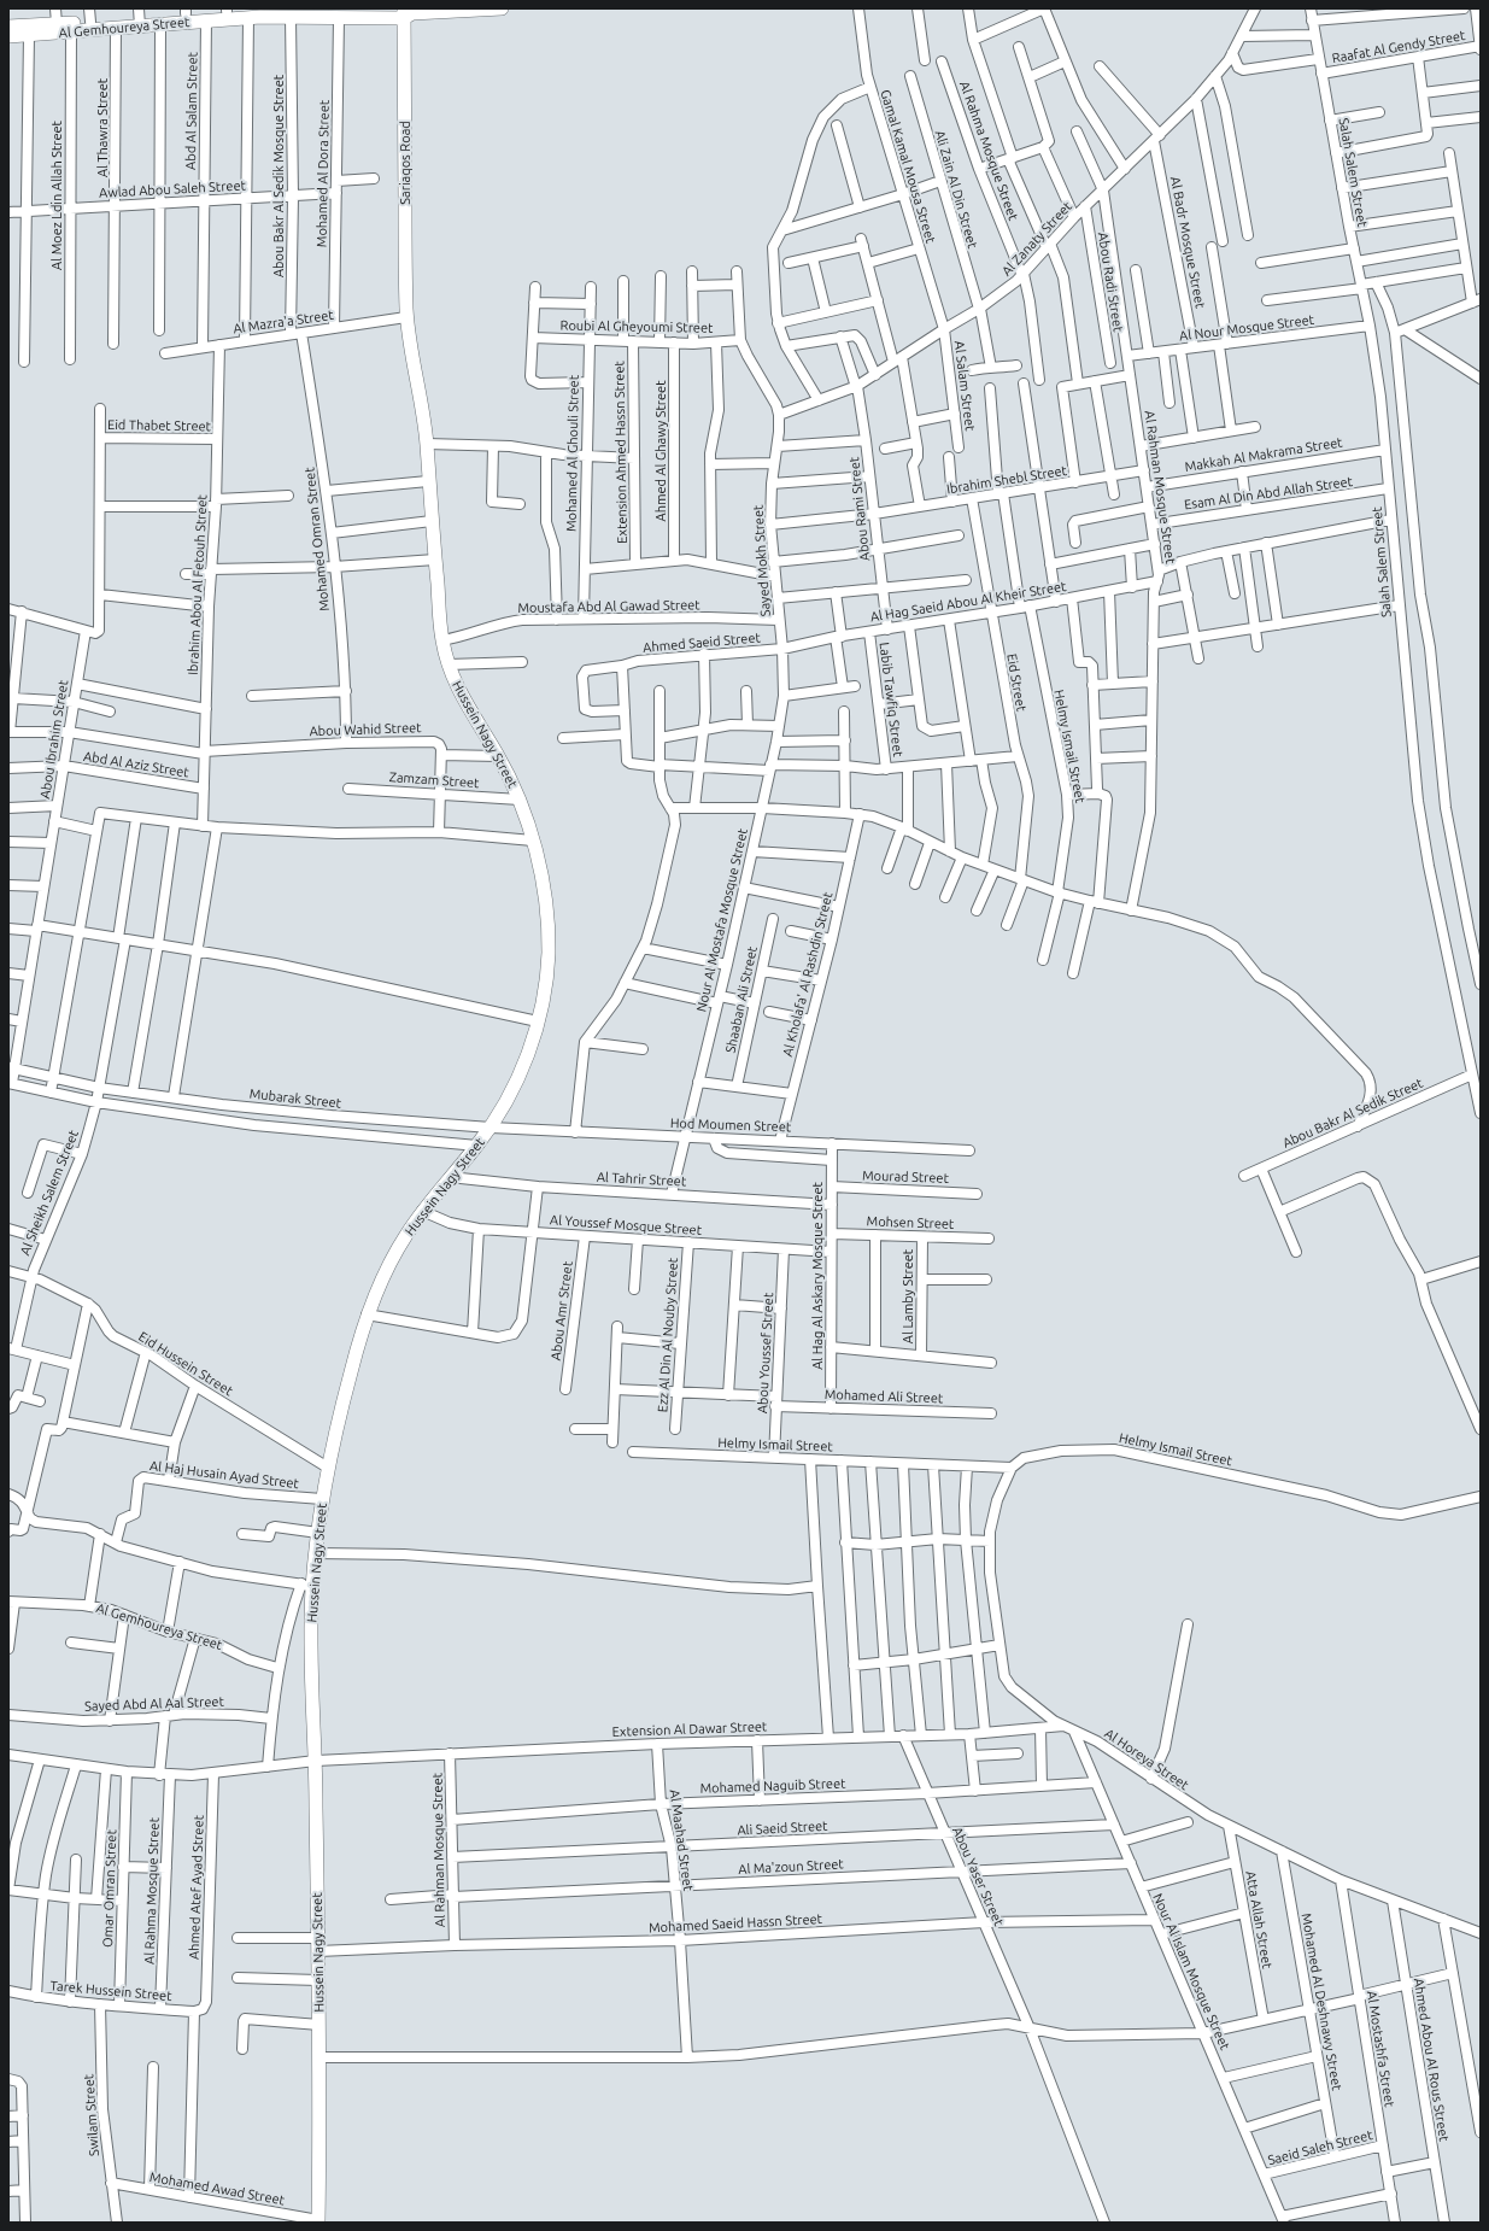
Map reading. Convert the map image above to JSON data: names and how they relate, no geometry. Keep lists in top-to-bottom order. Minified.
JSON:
{"streets":{"street":["Al Gemhoureya Street","Raafat Al Gendy Street","Abd Al Salam Street","Al Thawra Street","Al Rahma Mosque Street","Sariaqos Road","Gamal Kamal Mousa Street","Salah Salem Street","Mohamed Al Dora Street","Abou Bakr Al Sedik Mosque Street","Awlad Abou Saleh Street","Ali Zain Al Din Street","Al Moez Ldin Allah Street","Al Zanaty Street","Al Badr Mosque Street","Abou Radi Street","Al Mazra'a Street","Roubi Al Gheyoumi Street","Al Nour Mosque Street","Al Salam Street","Eid Thabet Street","Ahmed Al Ghawy Street","Extension Ahmed Hassn Street","Mohamed Al Ghouli Street","Makkah Al Makrama Street","Ibrahim Shebl Street","Al Rahman Mosque Street","Esam Al Din Abd Allah Street","Abou Rami Street","Mohamed Omran Street","Sayed Mokh Street","Ibrahim Abou Al Fetouh Street","Al Hag Saeid Abou Al Kheir Street","Moustafa Abd Al Gawad Street","Ahmed Saeid Street","Eid Street","Labib Tawfiq Street","Abou Wahid Street","Hussein Nagy Street","Abou Ibrahim Street","Helmy Ismail Street","Abd Al Aziz Street","Zamzam Street","Nour Al Mostafa Mosque Street","Al Kholafa' Al Rashdin Street","Shaaban Ali Street","Mubarak Street","Abou Bakr Al Sedik Street","Hod Moumen Street","Mourad Street","Al Tahrir Street","Al Sheikh Salem Street","Mohsen Street","Al Youssef Mosque Street","Al Hag Al Askary Mosque Street","Al Lamby Street","Abou Amr Street","Ezz Al Din Al Nouby Street","Abou Youssef Street","Eid Hussein Street","Mohamed Ali Street","Al Haj Husain Ayad Street","Sayed Abd Al Aal Street","Extension Al Dawar Street","Al Horeya Street","Mohamed Naguib Street","Ali Saeid Street","Al Maahad Street","Al Ma'zoun Street","Abou Yaser Street","Ahmed Atef Ayad Street","Omar Omran Street","Atta Allah Street","Mohamed Saeid Hassn Street","Nour Al Islam Mosque Street","Tarek Hussein Street","Mohamed Al Deshnawy Street","Al Mostashfa Street","Ahmed Abou Al Rous Street","Swilam Street","Saeid Saleh Street","Mohamed Awad Street"]},"crossings":[["Al Gemhoureya Street","Abd Al Salam Street"],["Al Gemhoureya Street","Al Thawra Street"],["Al Gemhoureya Street","Sariaqos Road"],["Al Gemhoureya Street","Mohamed Al Dora Street"],["Al Gemhoureya Street","Abou Bakr Al Sedik Mosque Street"],["Al Gemhoureya Street","Al Moez Ldin Allah Street"],["Raafat Al Gendy Street","Salah Salem Street"],["Abd Al Salam Street","Awlad Abou Saleh Street"],["Abd Al Salam Street","Al Mazra'a Street"],["Al Thawra Street","Awlad Abou Saleh Street"],["Al Rahma Mosque Street","Al Zanaty Street"],["Al Rahma Mosque Street","Extension Al Dawar Street"],["Al Rahma Mosque Street","Tarek Hussein Street"],["Sariaqos Road","Al Mazra'a Street"],["Sariaqos Road","Hussein Nagy Street"],["Gamal Kamal Mousa Street","Al Zanaty Street"],["Gamal Kamal Mousa Street","Al Salam Street"],["Salah Salem Street","Al Nour Mosque Street"],["Salah Salem Street","Makkah Al Makrama Street"],["Salah Salem Street","Esam Al Din Abd Allah Street"],["Salah Salem Street","Abou Bakr Al Sedik Street"],["Mohamed Al Dora Street","Awlad Abou Saleh Street"],["Mohamed Al Dora Street","Al Mazra'a Street"],["Abou Bakr Al Sedik Mosque Street","Awlad Abou Saleh Street"],["Abou Bakr Al Sedik Mosque Street","Al Mazra'a Street"],["Abou Bakr Al Sedik Mosque Street","Mohamed Omran Street"],["Awlad Abou Saleh Street","Al Moez Ldin Allah Street"],["Ali Zain Al Din Street","Al Zanaty Street"],["Al Zanaty Street","Al Badr Mosque Street"],["Al Zanaty Street","Abou Radi Street"],["Al Zanaty Street","Al Salam Street"],["Al Zanaty Street","Al Rahman Mosque Street"],["Al Zanaty Street","Abou Rami Street"],["Al Zanaty Street","Sayed Mokh Street"],["Al Badr Mosque Street","Al Nour Mosque Street"],["Al Mazra'a Street","Mohamed Omran Street"],["Al Mazra'a Street","Ibrahim Abou Al Fetouh Street"],["Al Mazra'a Street","Hussein Nagy Street"],["Roubi Al Gheyoumi Street","Ahmed Al Ghawy Street"],["Roubi Al Gheyoumi Street","Extension Ahmed Hassn Street"],["Roubi Al Gheyoumi Street","Mohamed Al Ghouli Street"],["Al Nour Mosque Street","Al Rahman Mosque Street"],["Eid Thabet Street","Ibrahim Abou Al Fetouh Street"],["Mohamed Al Ghouli Street","Moustafa Abd Al Gawad Street"],["Makkah Al Makrama Street","Al Rahman Mosque Street"],["Ibrahim Shebl Street","Al Rahman Mosque Street"],["Ibrahim Shebl Street","Abou Rami Street"],["Ibrahim Shebl Street","Sayed Mokh Street"],["Ibrahim Shebl Street","Eid Street"],["Ibrahim Shebl Street","Helmy Ismail Street"],["Al Rahman Mosque Street","Esam Al Din Abd Allah Street"],["Al Rahman Mosque Street","Al Hag Saeid Abou Al Kheir Street"],["Al Rahman Mosque Street","Extension Al Dawar Street"],["Al Rahman Mosque Street","Mohamed Naguib Street"],["Al Rahman Mosque Street","Ali Saeid Street"],["Al Rahman Mosque Street","Al Ma'zoun Street"],["Al Rahman Mosque Street","Mohamed Saeid Hassn Street"],["Abou Rami Street","Al Hag Saeid Abou Al Kheir Street"],["Mohamed Omran Street","Abou Wahid Street"],["Sayed Mokh Street","Al Hag Saeid Abou Al Kheir Street"],["Sayed Mokh Street","Moustafa Abd Al Gawad Street"],["Sayed Mokh Street","Ahmed Saeid Street"],["Sayed Mokh Street","Nour Al Mostafa Mosque Street"],["Ibrahim Abou Al Fetouh Street","Abou Wahid Street"],["Ibrahim Abou Al Fetouh Street","Abd Al Aziz Street"],["Al Hag Saeid Abou Al Kheir Street","Ahmed Saeid Street"],["Al Hag Saeid Abou Al Kheir Street","Eid Street"],["Al Hag Saeid Abou Al Kheir Street","Labib Tawfiq Street"],["Al Hag Saeid Abou Al Kheir Street","Helmy Ismail Street"],["Al Hag Saeid Abou Al Kheir Street","Nour Al Mostafa Mosque Street"],["Moustafa Abd Al Gawad Street","Hussein Nagy Street"],["Ahmed Saeid Street","Nour Al Mostafa Mosque Street"],["Abou Wahid Street","Abou Ibrahim Street"],["Hussein Nagy Street","Zamzam Street"],["Hussein Nagy Street","Mubarak Street"],["Hussein Nagy Street","Hod Moumen Street"],["Hussein Nagy Street","Al Tahrir Street"],["Hussein Nagy Street","Al Youssef Mosque Street"],["Hussein Nagy Street","Eid Hussein Street"],["Hussein Nagy Street","Al Haj Husain Ayad Street"],["Hussein Nagy Street","Extension Al Dawar Street"],["Hussein Nagy Street","Mohamed Saeid Hassn Street"],["Hussein Nagy Street","Mohamed Awad Street"],["Abou Ibrahim Street","Abd Al Aziz Street"],["Abou Ibrahim Street","Mubarak Street"],["Helmy Ismail Street","Abou Youssef Street"],["Helmy Ismail Street","Al Horeya Street"],["Nour Al Mostafa Mosque Street","Hod Moumen Street"],["Nour Al Mostafa Mosque Street","Al Tahrir Street"],["Al Kholafa' Al Rashdin Street","Hod Moumen Street"],["Mubarak Street","Hod Moumen Street"],["Mubarak Street","Al Sheikh Salem Street"],["Hod Moumen Street","Al Hag Al Askary Mosque Street"],["Mourad Street","Al Hag Al Askary Mosque Street"],["Al Tahrir Street","Al Hag Al Askary Mosque Street"],["Al Sheikh Salem Street","Eid Hussein Street"],["Mohsen Street","Al Hag Al Askary Mosque Street"],["Mohsen Street","Al Lamby Street"],["Al Youssef Mosque Street","Al Hag Al Askary Mosque Street"],["Al Youssef Mosque Street","Abou Amr Street"],["Al Youssef Mosque Street","Ezz Al Din Al Nouby Street"],["Al Youssef Mosque Street","Abou Youssef Street"],["Al Hag Al Askary Mosque Street","Mohamed Ali Street"],["Ezz Al Din Al Nouby Street","Mohamed Ali Street"],["Abou Youssef Street","Mohamed Ali Street"],["Extension Al Dawar Street","Al Horeya Street"],["Extension Al Dawar Street","Al Maahad Street"],["Extension Al Dawar Street","Abou Yaser Street"],["Extension Al Dawar Street","Ahmed Atef Ayad Street"],["Extension Al Dawar Street","Omar Omran Street"],["Al Horeya Street","Atta Allah Street"],["Al Horeya Street","Nour Al Islam Mosque Street"],["Al Horeya Street","Mohamed Al Deshnawy Street"],["Al Horeya Street","Al Mostashfa Street"],["Al Horeya Street","Ahmed Abou Al Rous Street"],["Mohamed Naguib Street","Al Maahad Street"],["Mohamed Naguib Street","Abou Yaser Street"],["Mohamed Naguib Street","Nour Al Islam Mosque Street"],["Ali Saeid Street","Al Maahad Street"],["Ali Saeid Street","Abou Yaser Street"],["Ali Saeid Street","Nour Al Islam Mosque Street"],["Al Maahad Street","Al Ma'zoun Street"],["Al Maahad Street","Mohamed Saeid Hassn Street"],["Al Ma'zoun Street","Abou Yaser Street"],["Al Ma'zoun Street","Nour Al Islam Mosque Street"],["Abou Yaser Street","Mohamed Saeid Hassn Street"],["Ahmed Atef Ayad Street","Tarek Hussein Street"],["Omar Omran Street","Tarek Hussein Street"],["Mohamed Saeid Hassn Street","Nour Al Islam Mosque Street"],["Nour Al Islam Mosque Street","Saeid Saleh Street"],["Tarek Hussein Street","Swilam Street"],["Mohamed Al Deshnawy Street","Saeid Saleh Street"],["Al Mostashfa Street","Saeid Saleh Street"],["Swilam Street","Mohamed Awad Street"]]}
